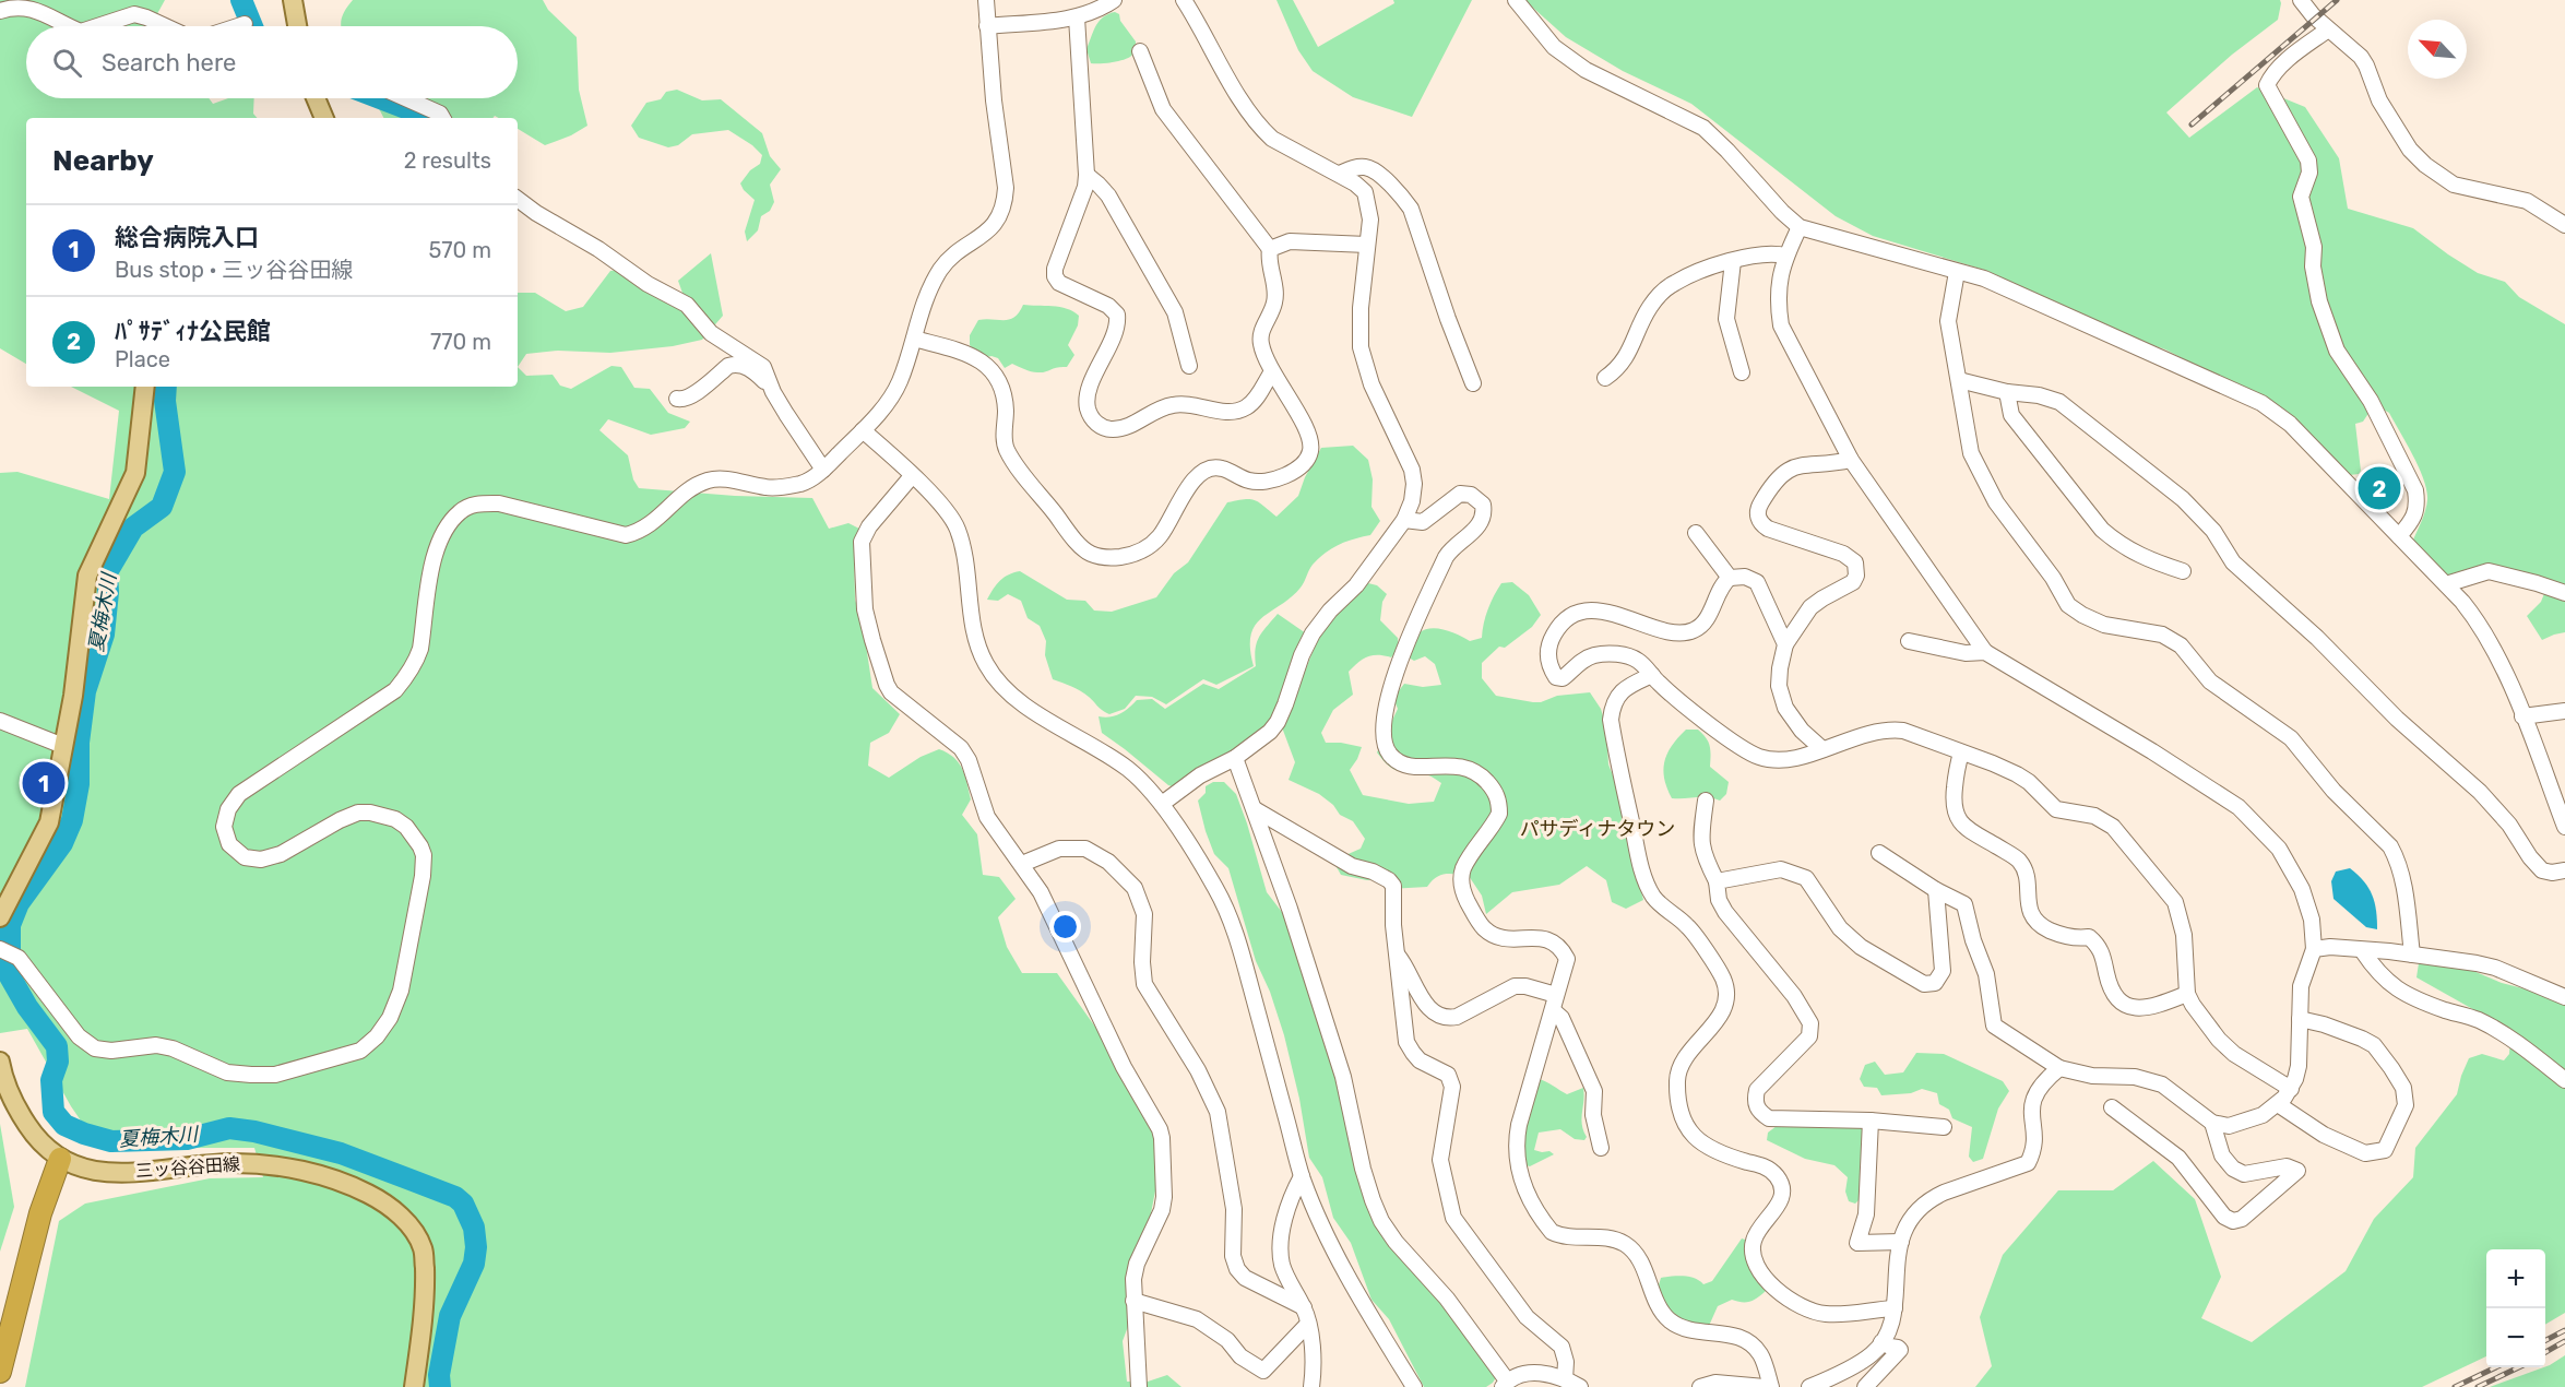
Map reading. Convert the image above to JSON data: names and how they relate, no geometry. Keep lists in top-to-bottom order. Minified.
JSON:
{"streets":{"main road":["三ッ谷谷田線"]},"districts":["パサディナタウン"],"water":["夏梅木川"],"north":"top left","page":{"search":"Search here","heading":["Nearby","2 results"],"list":[{"mark":"1","name":"総合病院入口","note":"Bus stop · 三ッ谷谷田線","value":"570 m"},{"mark":"2","name":"ﾊﾟｻﾃﾞｨﾅ公民館","note":"Place","value":"770 m"}],"pins":["2","1"],"map_buttons":["+","−"]}}
